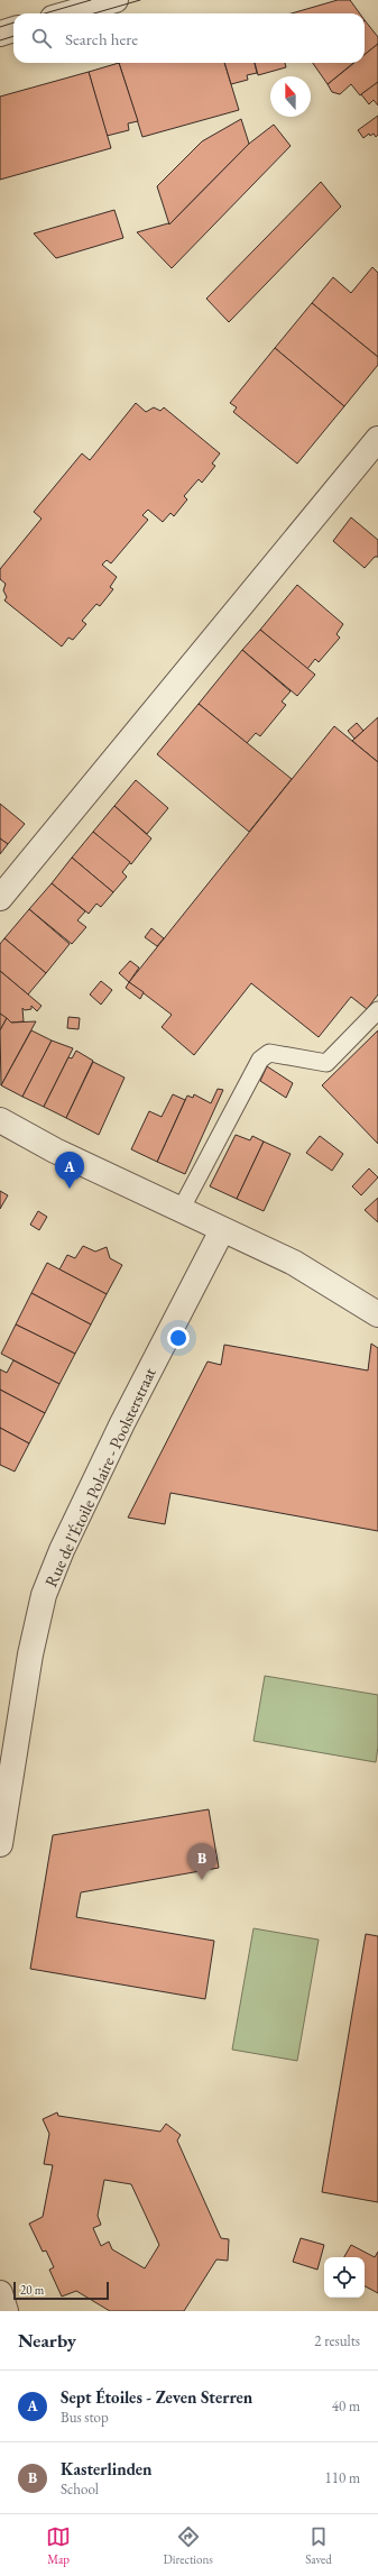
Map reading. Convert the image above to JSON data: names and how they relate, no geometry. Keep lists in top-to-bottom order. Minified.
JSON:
{"streets":{"street":["Rue de l'Étoile Polaire - Poolsterstraat"]},"scale_bar":"20 m","north":"top","page":{"search":"Search here","pins":["A","B"],"scale":"20 m","heading":["Nearby","2 results"],"list":[{"mark":"A","name":"Sept Étoiles - Zeven Sterren","note":"Bus stop","value":"40 m"},{"mark":"B","name":"Kasterlinden","note":"School","value":"110 m"}],"nav":["Map","Directions","Saved"]}}
